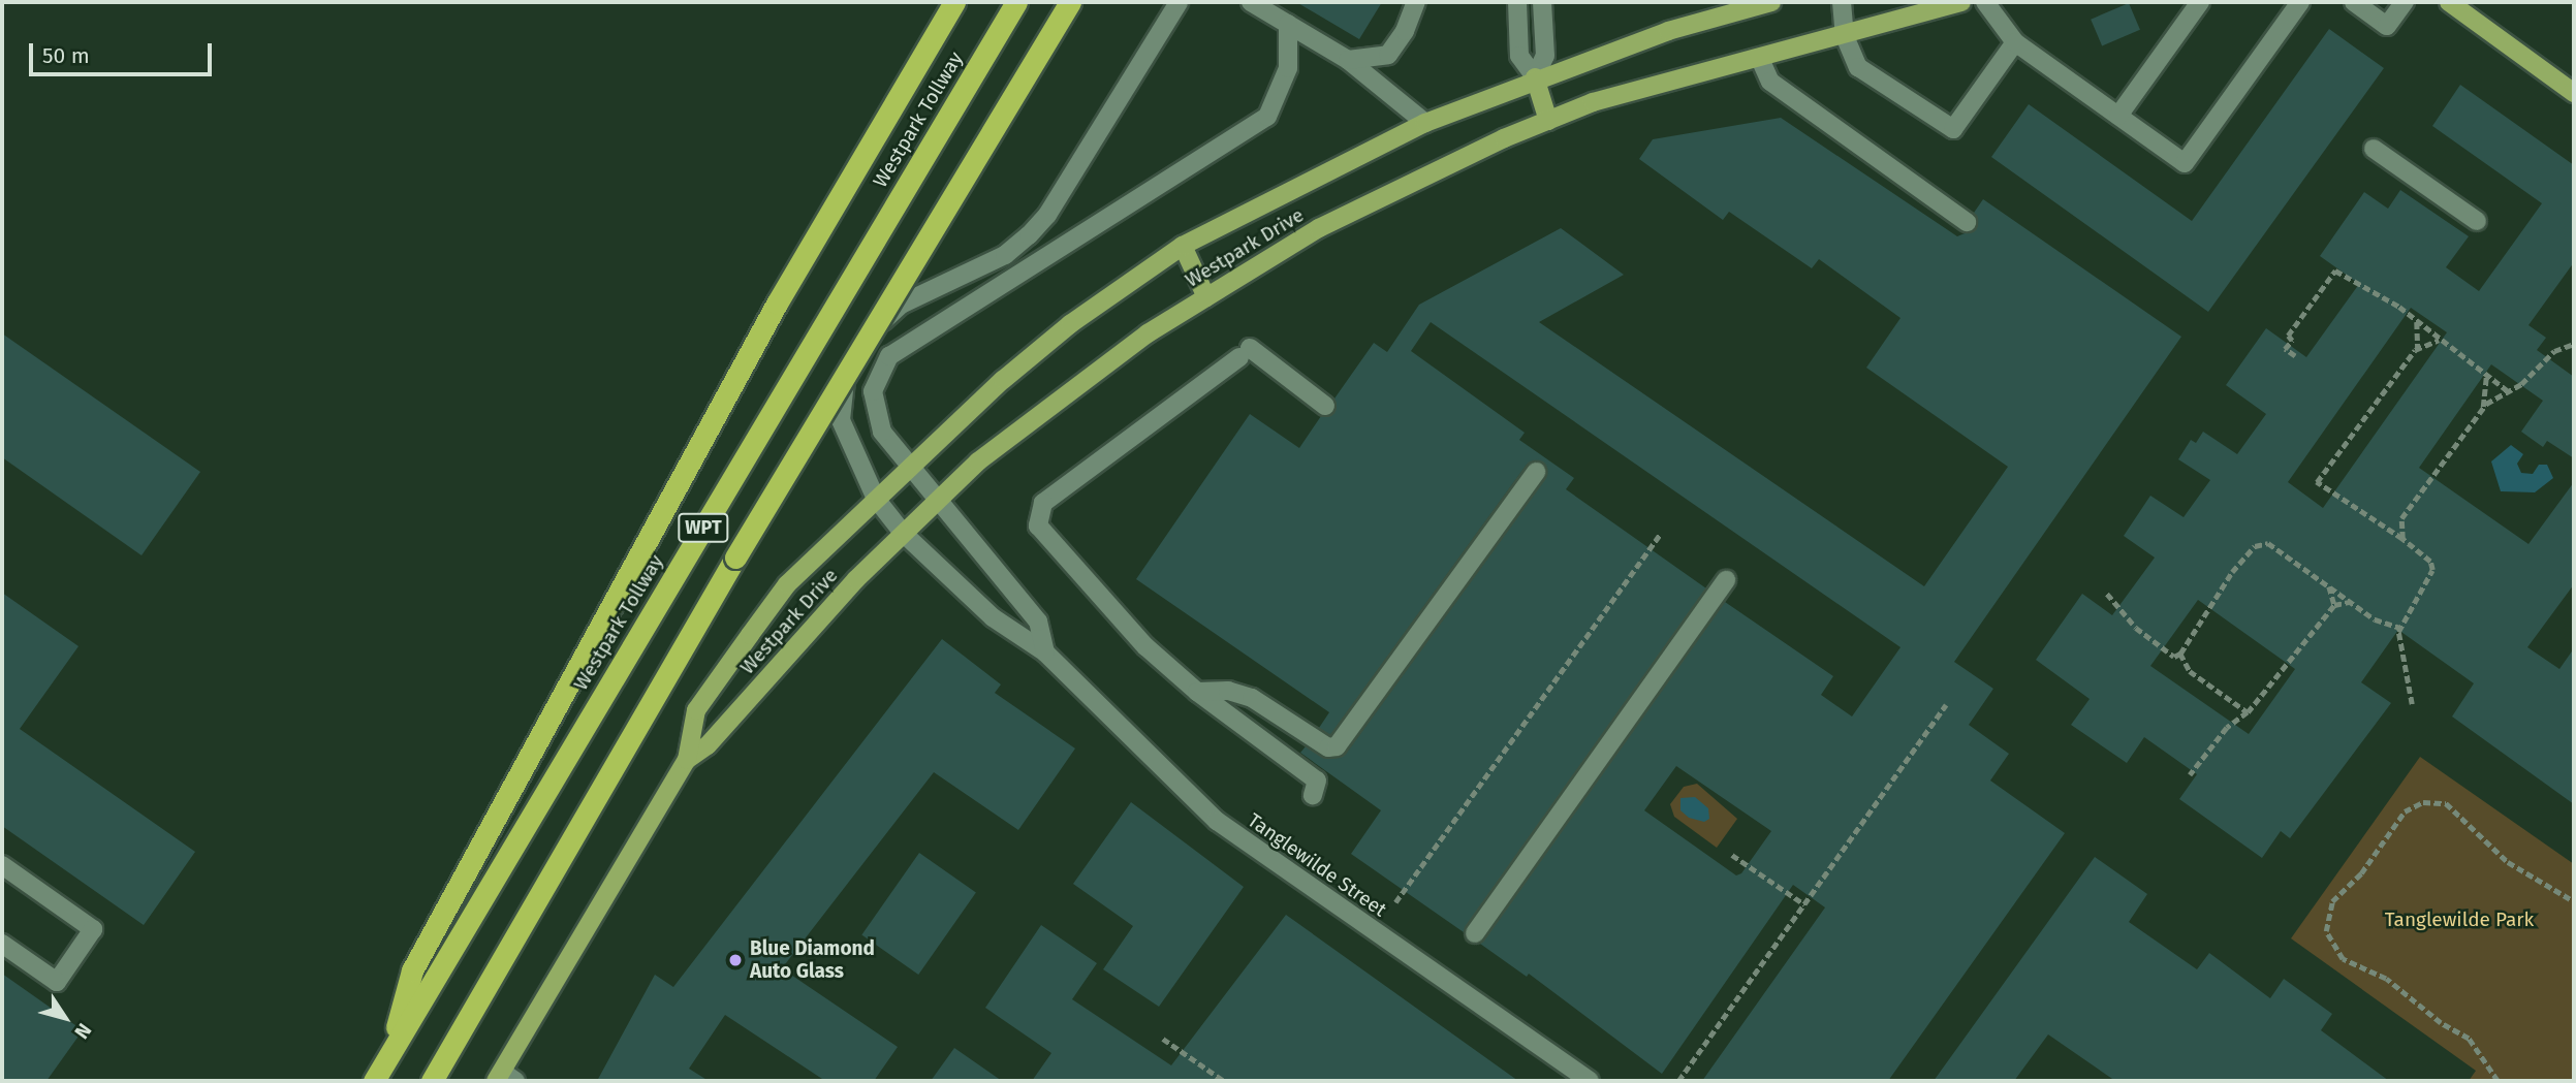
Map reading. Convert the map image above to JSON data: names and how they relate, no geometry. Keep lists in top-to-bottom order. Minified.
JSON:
{"streets":{"highway":["Westpark Tollway","WPT"],"main road":["Westpark Drive"],"street":["Tanglewilde Street"]},"crossings":[["Westpark Drive","Tanglewilde Street"]],"parks":["Tanglewilde Park"],"places":["Blue Diamond Auto Glass"],"scale_bar":"50 m","north":"bottom right"}
